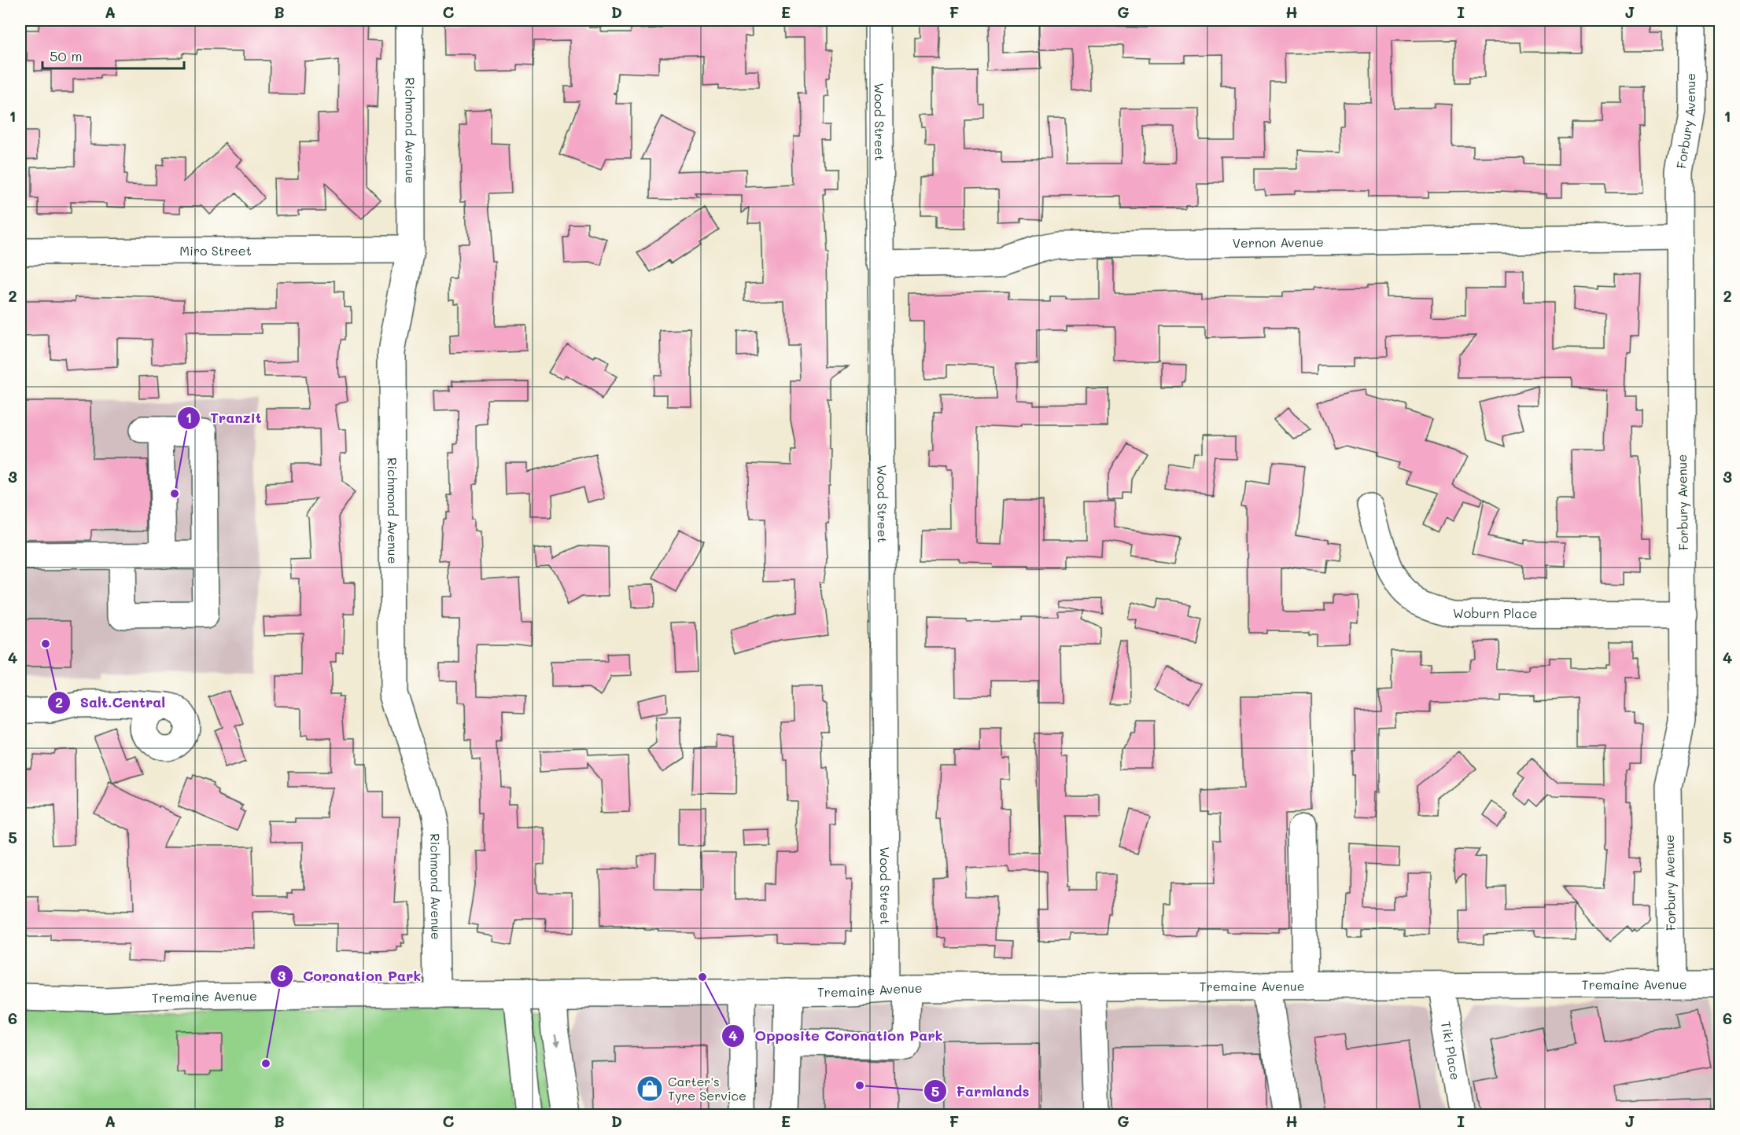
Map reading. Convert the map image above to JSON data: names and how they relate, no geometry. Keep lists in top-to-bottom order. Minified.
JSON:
{"streets":{"street":["Forbury Avenue","Wood Street","Richmond Avenue","Vernon Avenue","Miro Street","Woburn Place","Tremaine Avenue","Tiki Place"]},"crossings":[["Forbury Avenue","Vernon Avenue"],["Forbury Avenue","Woburn Place"],["Forbury Avenue","Tremaine Avenue"],["Wood Street","Vernon Avenue"],["Wood Street","Tremaine Avenue"],["Richmond Avenue","Miro Street"],["Richmond Avenue","Tremaine Avenue"],["Tremaine Avenue","Tiki Place"]],"places":{"other":["Tranzit","Salt.Central","Opposite Coronation Park","Coronation Park","Farmlands"],"shop":["Carter's Tyre Service"]},"scale_bar":"50 m","grid":{"columns":["A","B","C","D","E","F","G","H","I","J"],"rows":["1","2","3","4","5","6"]}}
